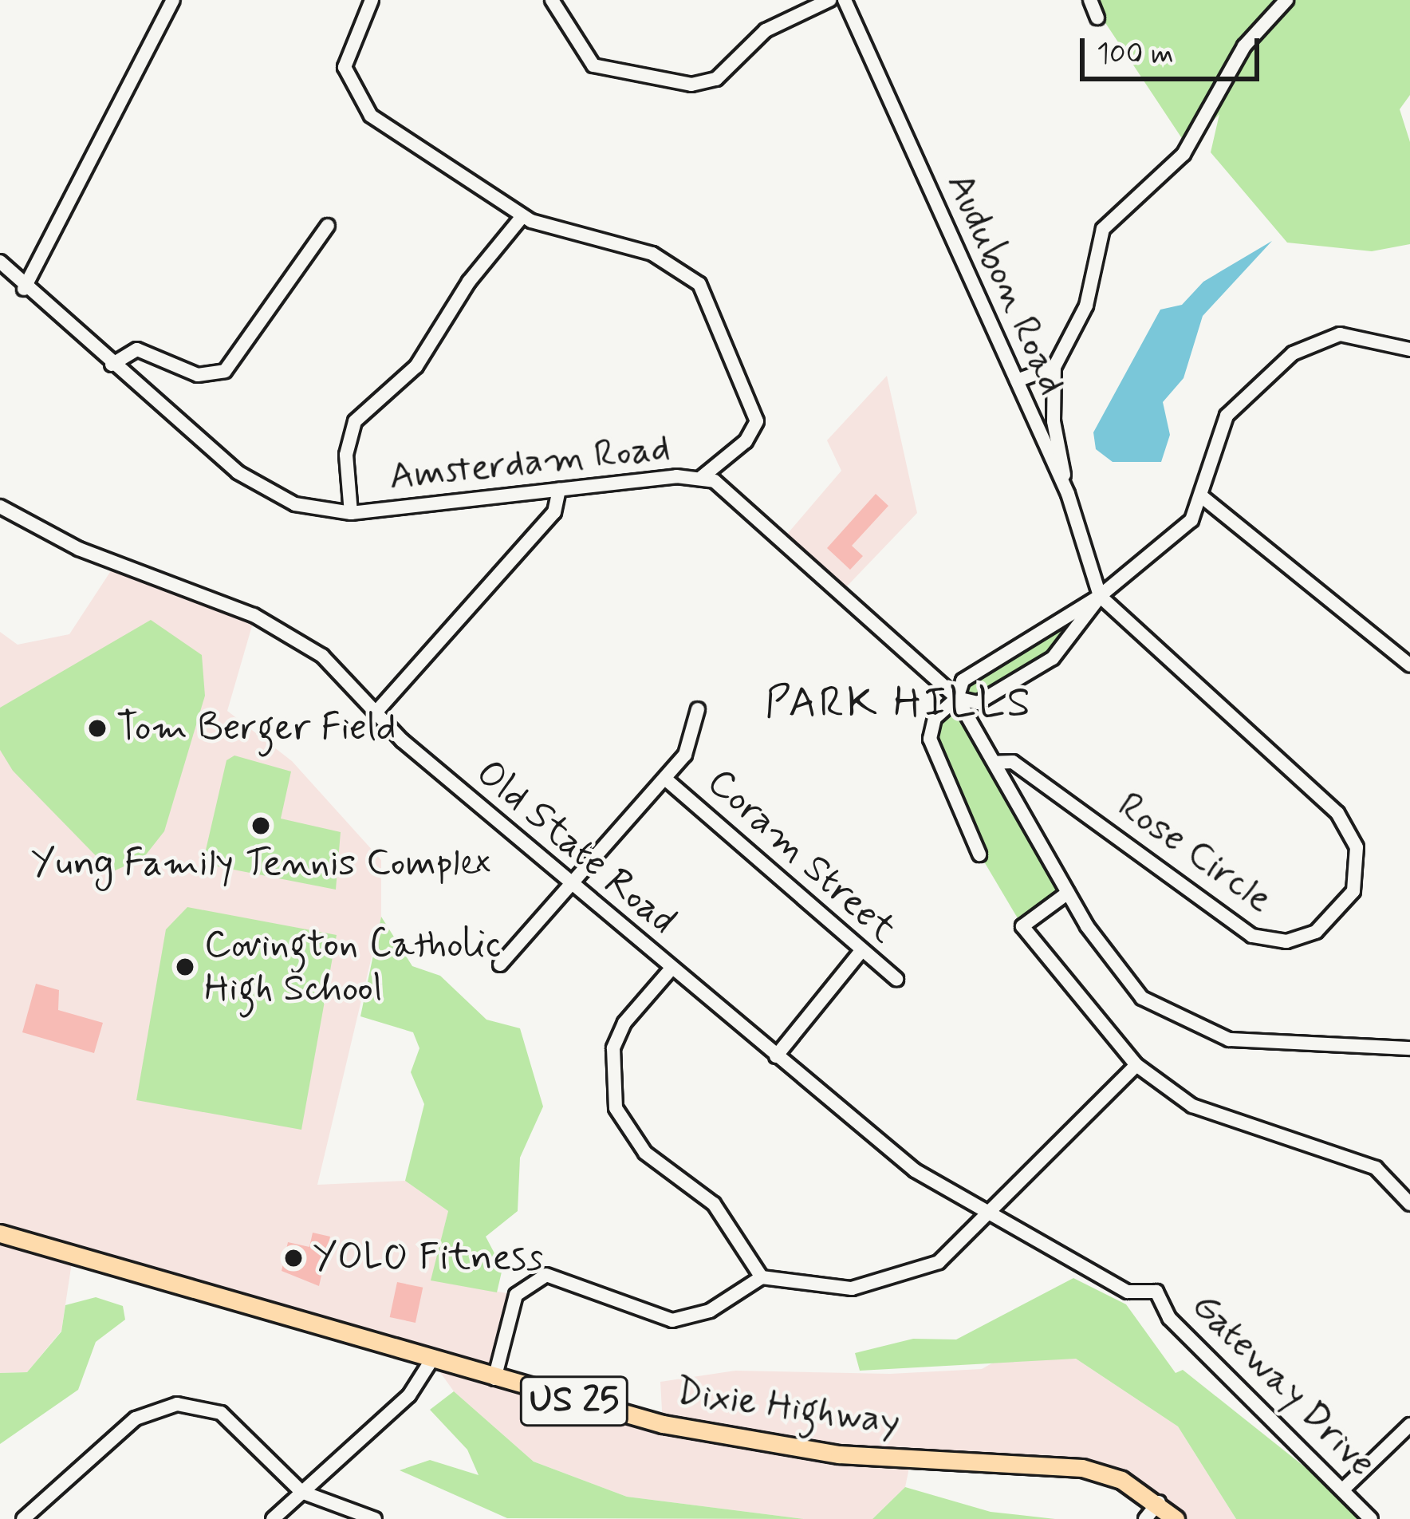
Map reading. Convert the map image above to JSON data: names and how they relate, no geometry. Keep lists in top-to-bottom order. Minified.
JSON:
{"streets":{"main road":["US 25","Dixie Highway"],"street":["Audubon Road","Amsterdam Road","Old State Road","Rose Circle","Coram Street","Gateway Drive"]},"crossings":[["Audubon Road","Rose Circle"],["Amsterdam Road","Rose Circle"],["Old State Road","Gateway Drive"]],"districts":["PARK HILLS"],"places":["Tom Berger Field","Yung Family Tennis Complex","Covington Catholic High School","YOLO Fitness"],"scale_bar":"100 m"}
